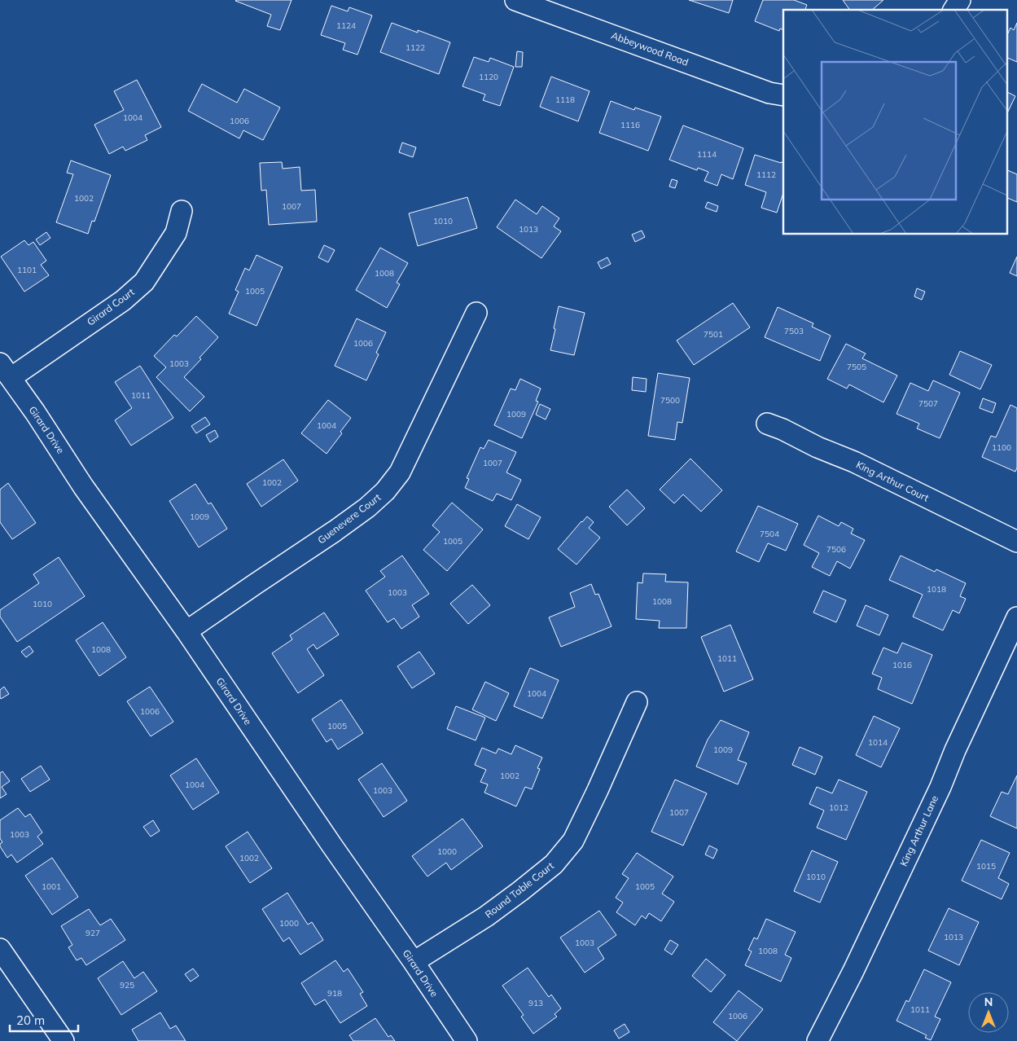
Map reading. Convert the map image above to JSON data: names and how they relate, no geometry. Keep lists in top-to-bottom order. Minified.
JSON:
{"streets":{"street":["Abbeywood Road","Girard Court","Girard Drive","King Arthur Court","Guenevere Court","King Arthur Lane","Round Table Court"]},"crossings":[["Girard Court","Girard Drive"],["Girard Drive","Guenevere Court"],["Girard Drive","Round Table Court"]],"house_numbers":["1124","1122","1120","1118","1004","1006","1116","1114","1112","1002","1007","1010","1013","1101","1008","1005","7503","7501","1006","1003","7505","1011","7500","7507","1009","1004","1100","1007","1002","1009","7504","1005","7506","1018","1003","1008","1010","1008","1011","1016","1004","1006","1005","1014","1009","1002","1004","1003","1012","1007","1003","1000","1002","1015","1010","1001","1005","1000","927","1013","1003","1008","925","918","913","1011","1006"],"scale_bar":"20 m","north":"top"}
